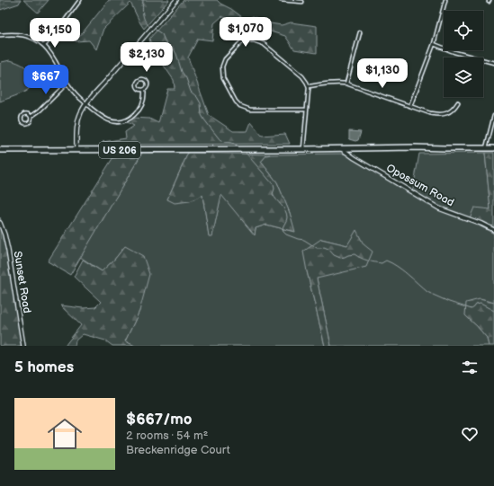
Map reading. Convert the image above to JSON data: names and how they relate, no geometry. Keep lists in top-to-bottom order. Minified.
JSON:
{"streets":{"highway":["US 206"],"street":["Opossum Road","Sunset Road"]},"crossings":[["US 206","Opossum Road"]],"page":{"price":["$1,070","$1,150","$2,130","$1,130","$667"],"heading":"5 homes","list":[{"name":"$667/mo","note":"2 rooms · 54 m² · Breckenridge Court"}]}}
